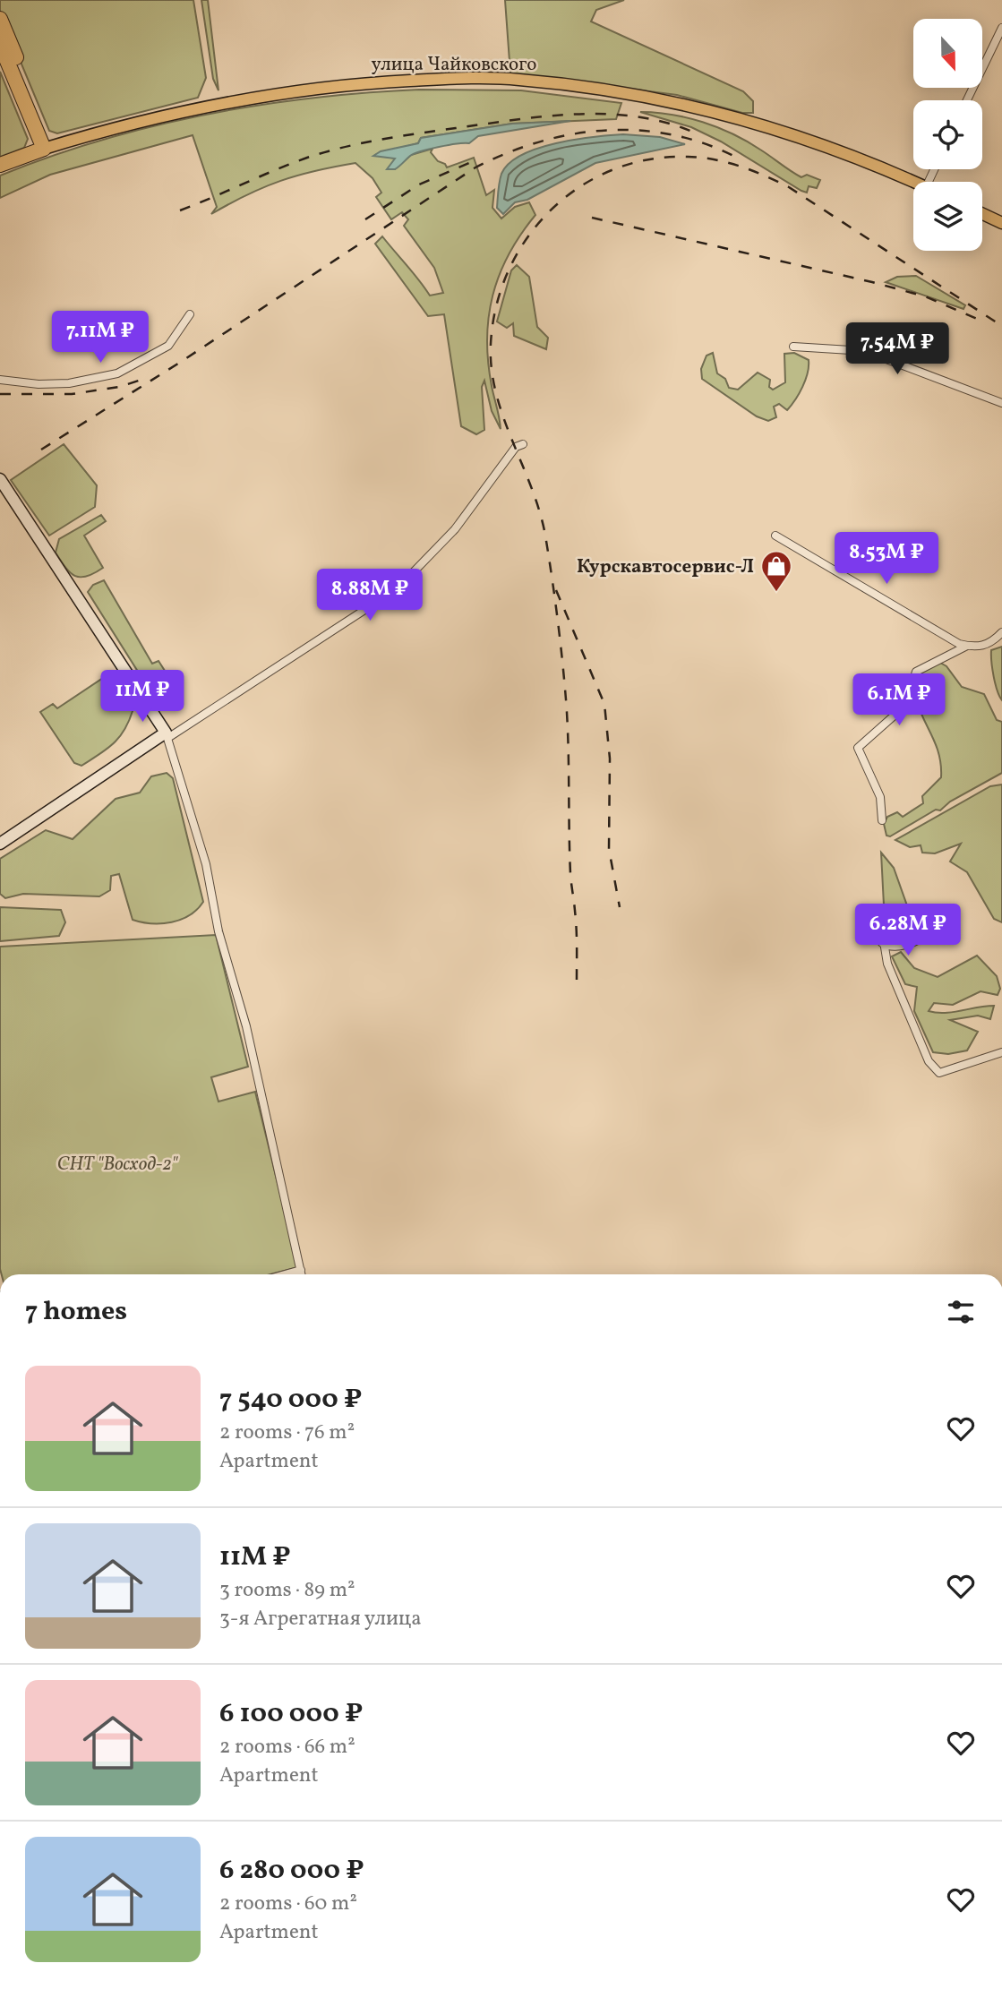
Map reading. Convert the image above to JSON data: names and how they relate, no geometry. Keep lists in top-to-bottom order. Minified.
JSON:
{"streets":{"highway":["улица Чайковского"]},"parks":["СНТ \"Восход-2\""],"places":{"shop":["Курскавтосервис-Л"]},"north":"bottom","page":{"price":["7.11M ₽","7.54M ₽","8.53M ₽","8.88M ₽","11M ₽","6.1M ₽","6.28M ₽"],"heading":"7 homes","list":[{"name":"7 540 000 ₽","note":"2 rooms · 76 m² · Apartment"},{"name":"11M ₽","note":"3 rooms · 89 m² · 3-я Агрегатная улица"},{"name":"6 100 000 ₽","note":"2 rooms · 66 m² · Apartment"},{"name":"6 280 000 ₽","note":"2 rooms · 60 m² · Apartment"}]}}
